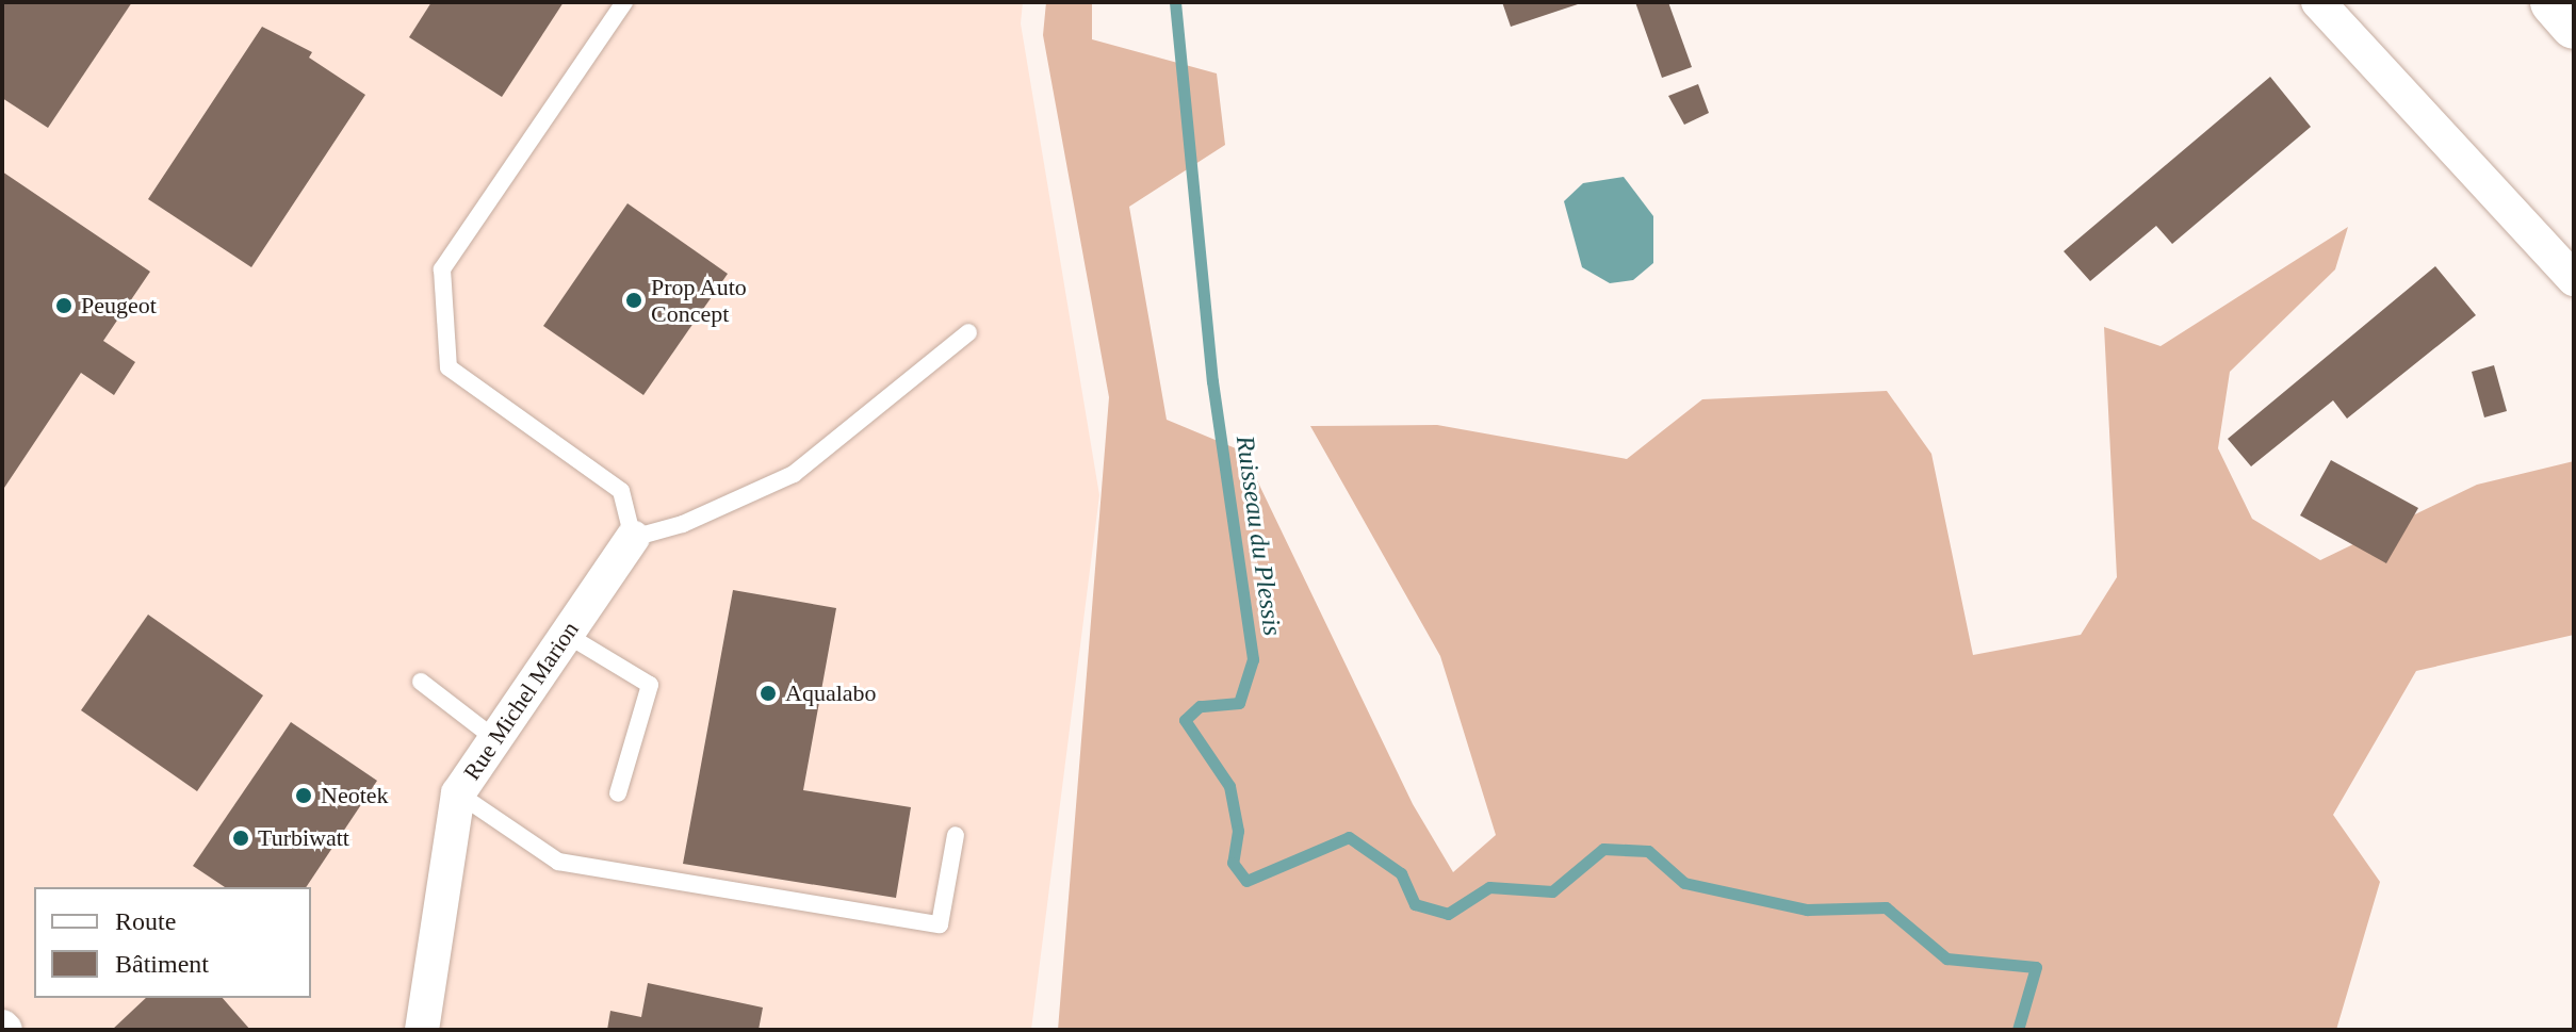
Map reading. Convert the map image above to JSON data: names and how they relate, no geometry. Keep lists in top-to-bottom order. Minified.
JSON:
{"streets":{"street":["Rue Michel Marion"]},"water":["Ruisseau du Plessis"],"places":["Prop Auto Concept","Peugeot","Aqualabo","Neotek","Turbiwatt"],"legend":["Route","Bâtiment"]}
